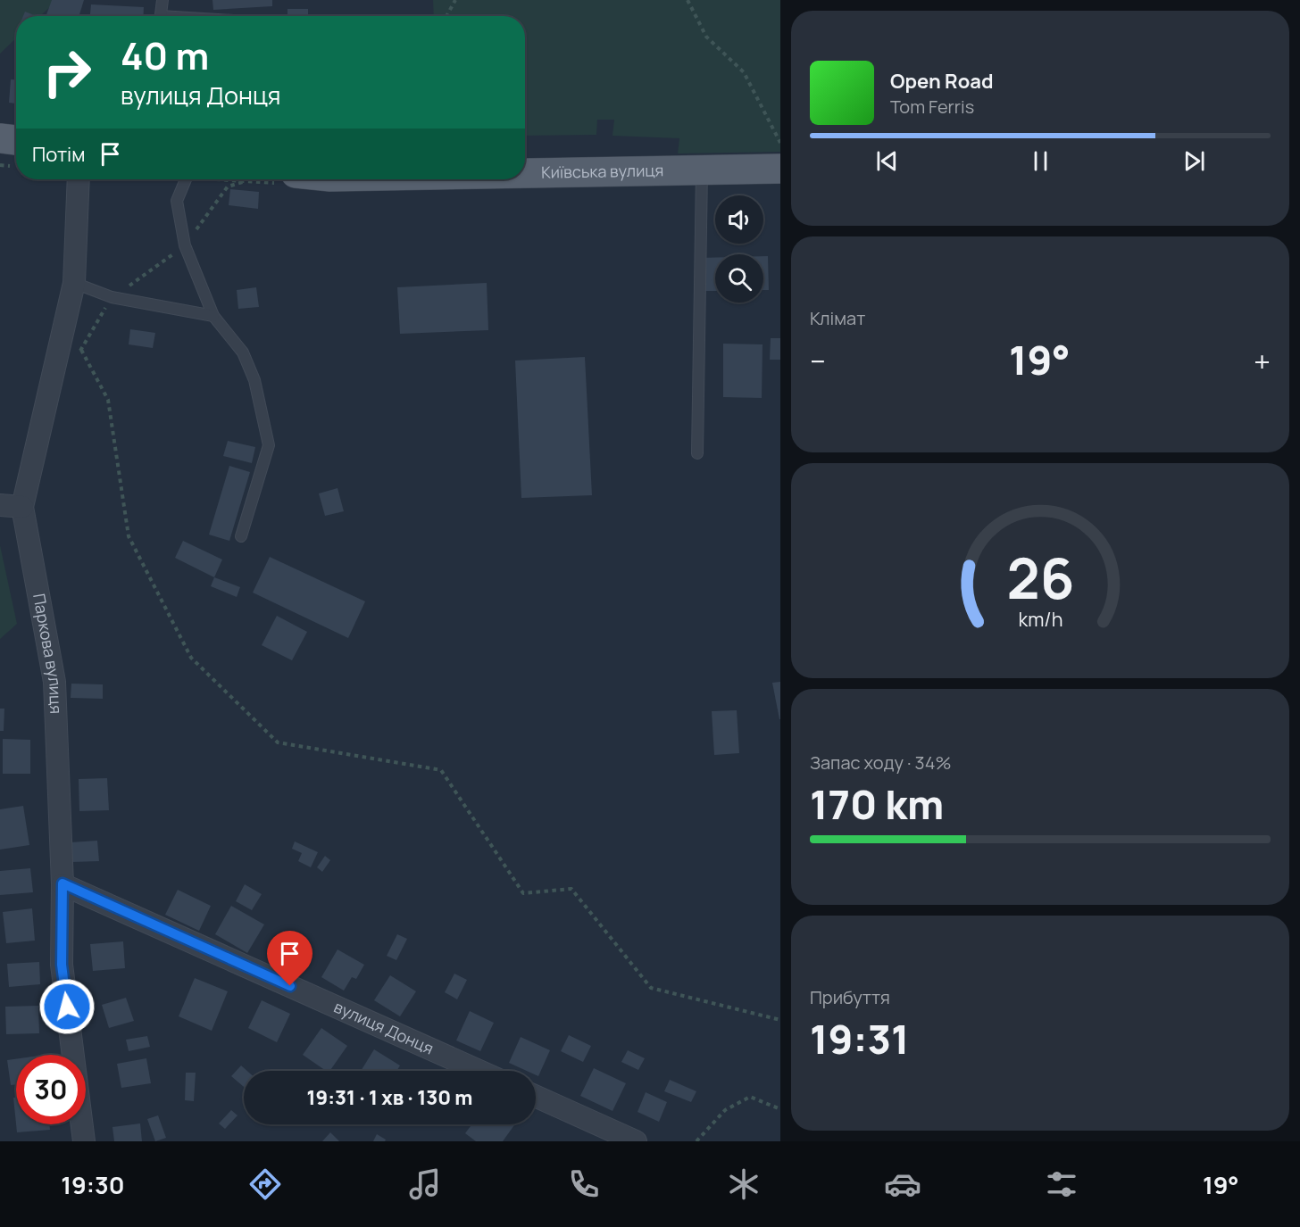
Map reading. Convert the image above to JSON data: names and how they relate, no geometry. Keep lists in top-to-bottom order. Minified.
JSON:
{"streets":{"main road":["Київська вулиця"],"street":["Паркова вулиця","вулиця Донця"]},"crossings":[["Паркова вулиця","вулиця Донця"]],"page":{"turn":["40 m","вулиця Донця"],"song":["Open Road","Tom Ferris"],"then":"Потім","tile":["Клімат",["Запас ходу · 34%","170 km"],["Прибуття","19:31"]],"heat":["−","19°","+"],"limit":"30","trip":"19:31 · 1 хв · 130 m","tabs":["19:30","19°"],"gauge":["26","km/h"]}}
